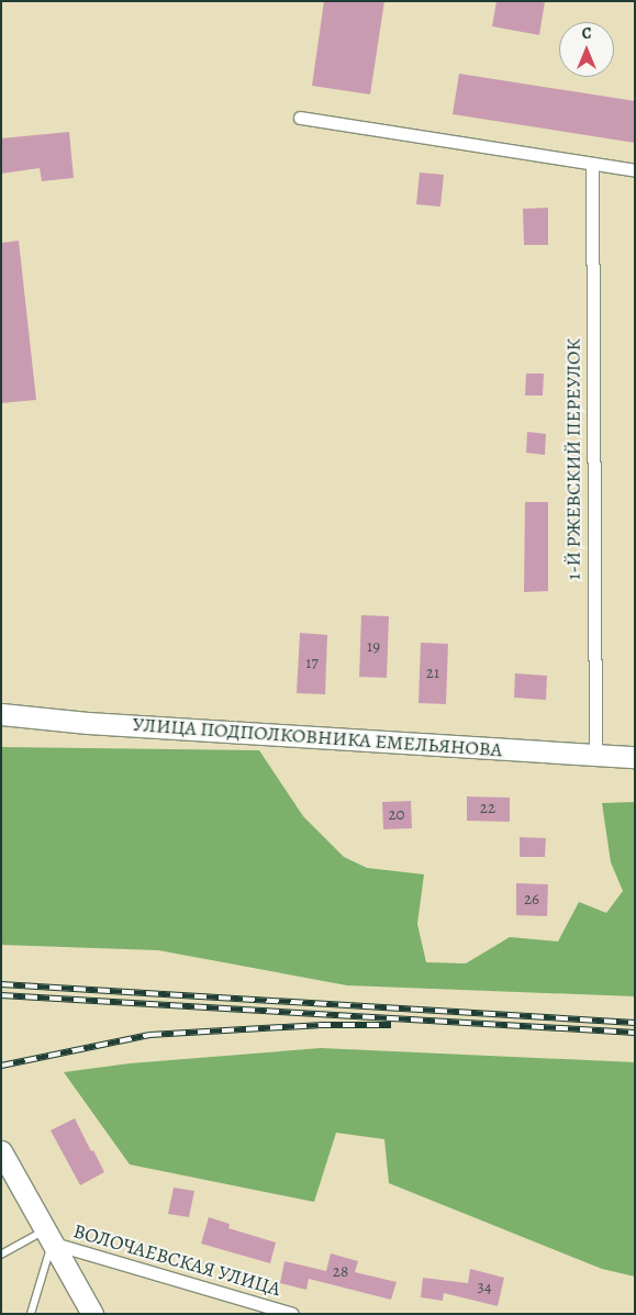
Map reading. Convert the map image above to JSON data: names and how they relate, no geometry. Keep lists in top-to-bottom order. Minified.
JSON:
{"streets":{"main road":["УЛИЦА ПОДПОЛКОВНИКА ЕМЕЛЬЯНОВА"],"street":["1-Й РЖЕВСКИЙ ПЕРЕУЛОК","ВОЛОЧАЕВСКАЯ УЛИЦА"]},"crossings":[["1-Й РЖЕВСКИЙ ПЕРЕУЛОК","УЛИЦА ПОДПОЛКОВНИКА ЕМЕЛЬЯНОВА"]],"house_numbers":["19","17","21","22","20","26","28","34"],"north":"top"}
